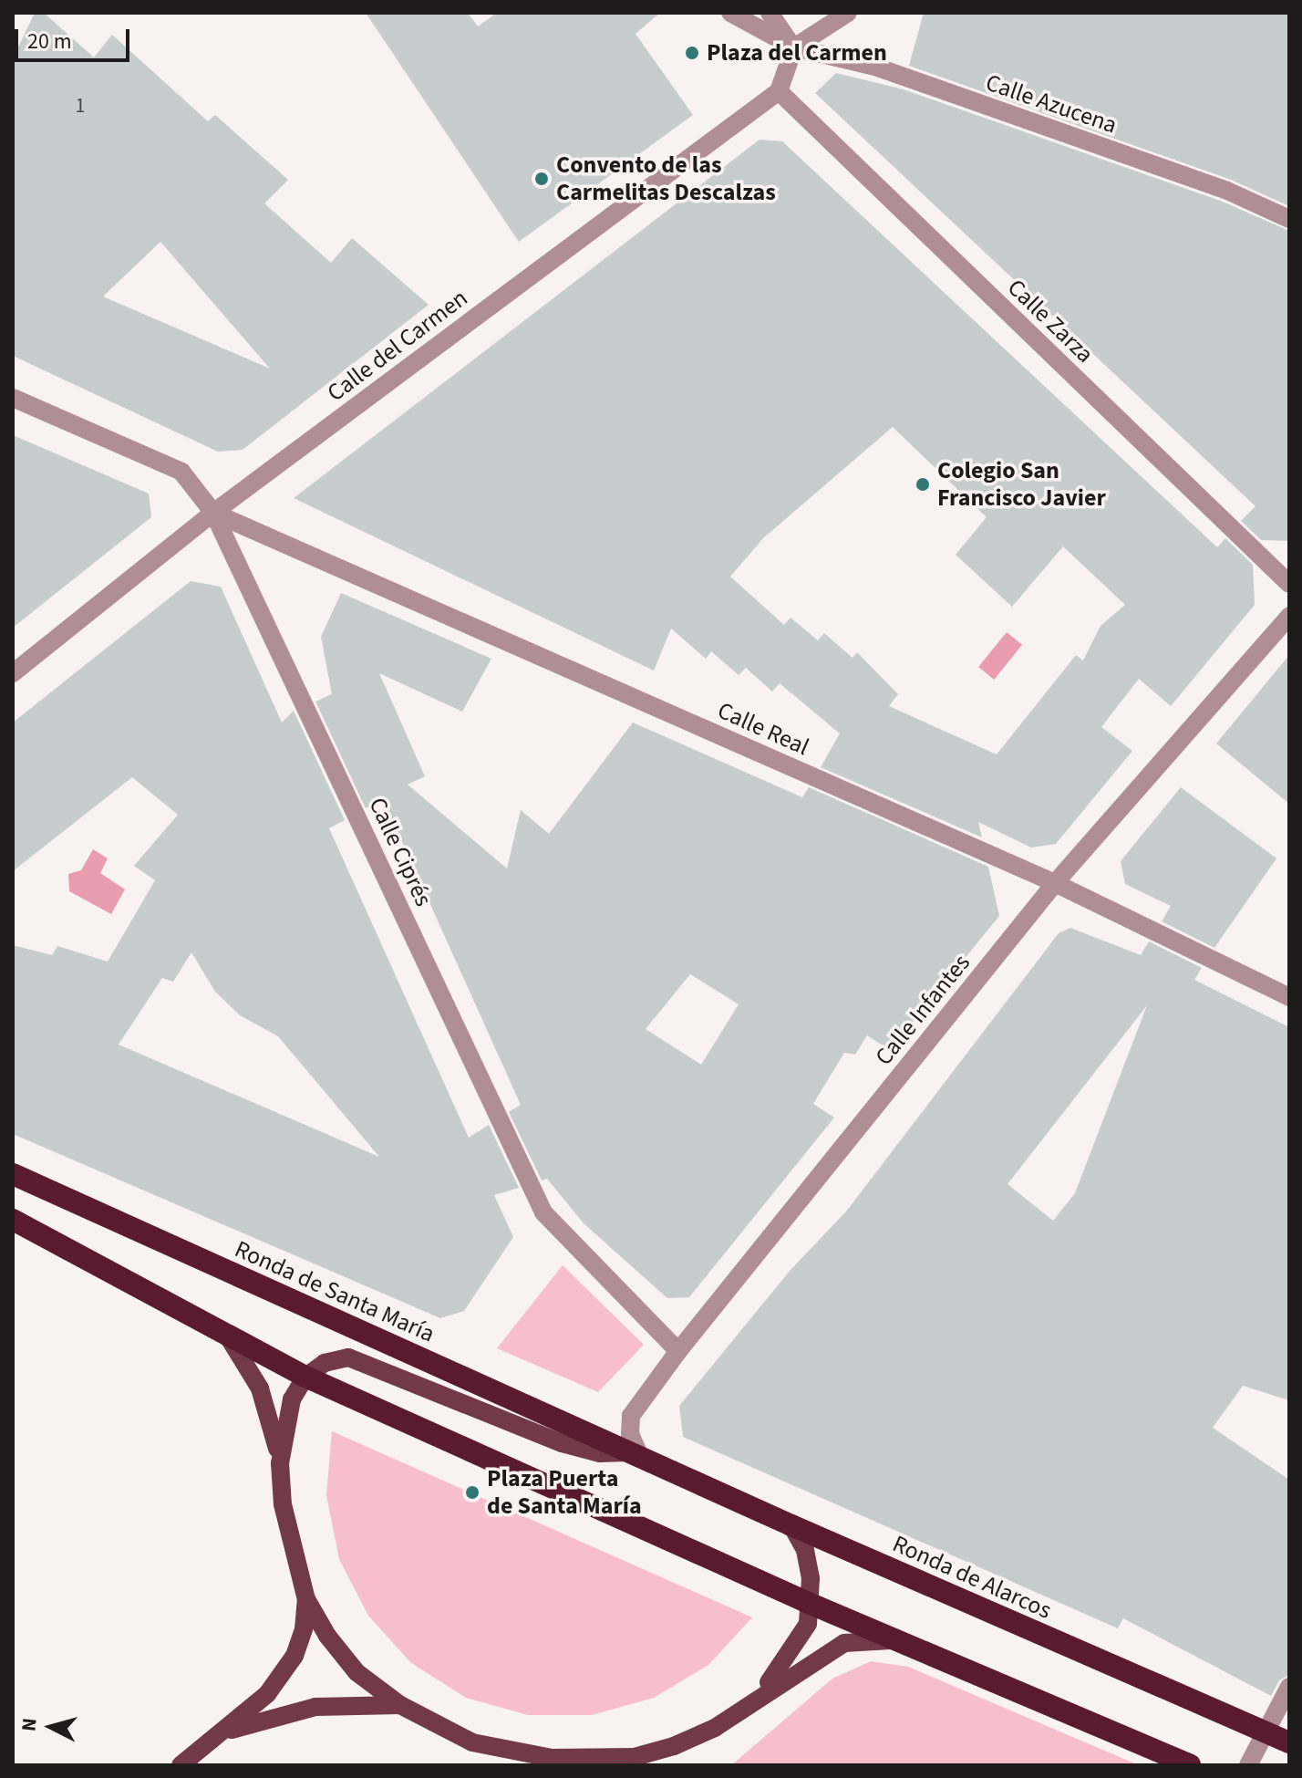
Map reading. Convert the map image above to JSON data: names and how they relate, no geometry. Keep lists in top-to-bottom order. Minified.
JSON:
{"streets":{"highway":["Ronda de Santa María","Ronda de Alarcos"],"street":["Calle Azucena","Calle Zarza","Calle del Carmen","Calle Real","Calle Ciprés","Calle Infantes"]},"crossings":[["Calle Zarza","Calle del Carmen"],["Calle del Carmen","Calle Real"],["Calle del Carmen","Calle Ciprés"],["Calle Real","Calle Ciprés"],["Calle Real","Calle Infantes"],["Calle Ciprés","Calle Infantes"],["Calle Infantes","Ronda de Santa María"],["Calle Infantes","Ronda de Alarcos"],["Ronda de Santa María","Ronda de Alarcos"]],"places":["Plaza del Carmen","Convento de las Carmelitas Descalzas","Colegio San Francisco Javier","Plaza Puerta de Santa María"],"house_numbers":["1"],"scale_bar":"20 m","north":"left"}
